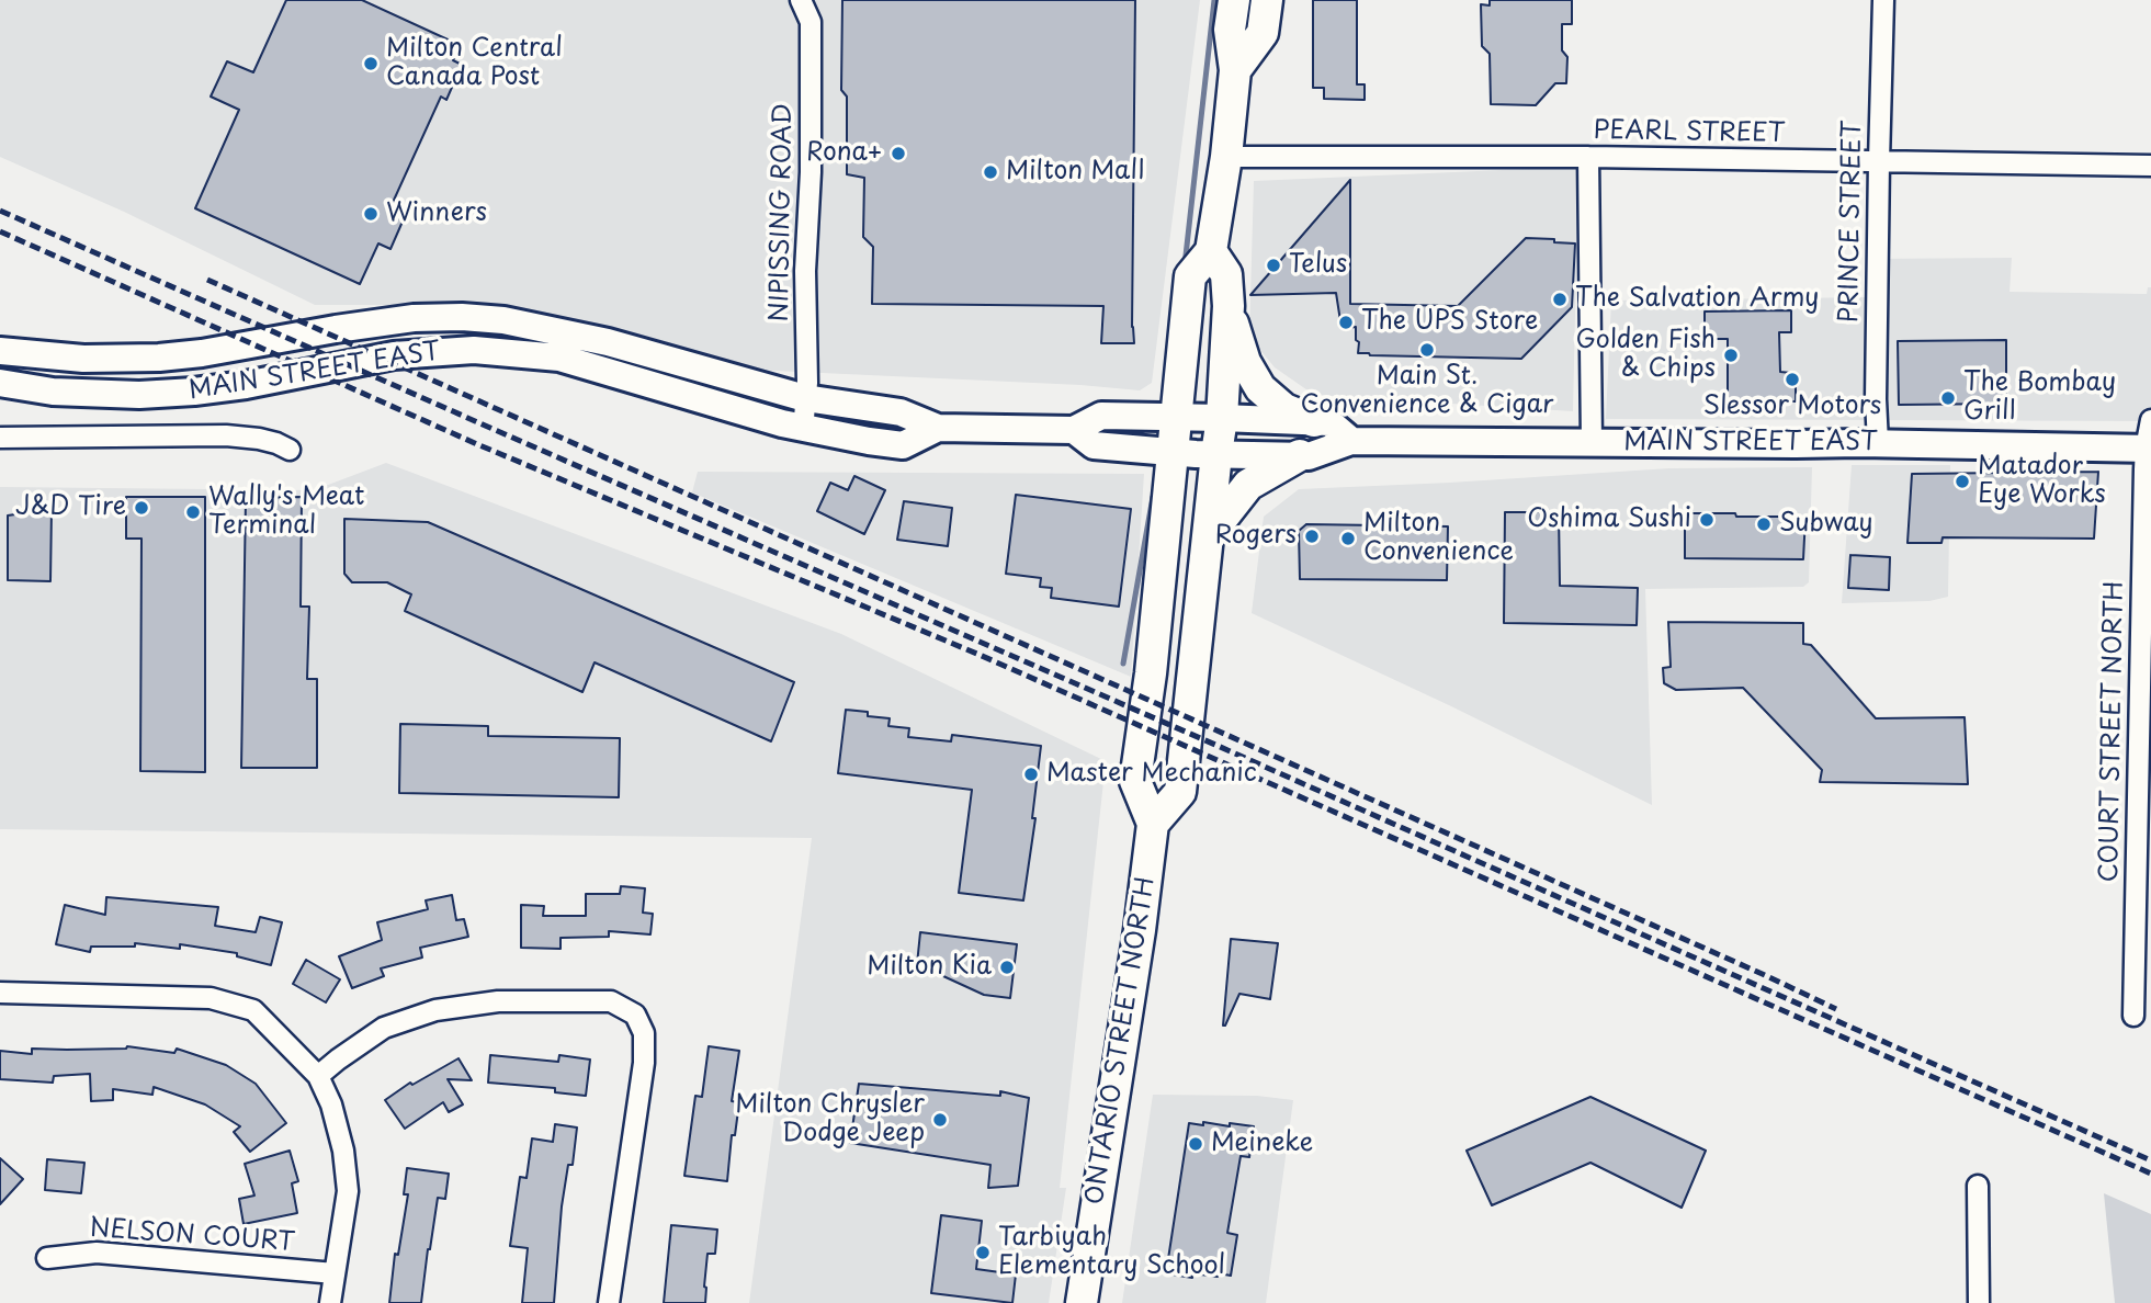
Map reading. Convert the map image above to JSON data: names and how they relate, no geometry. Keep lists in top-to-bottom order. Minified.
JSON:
{"streets":{"main road":["MAIN STREET EAST","ONTARIO STREET NORTH"],"street":["PEARL STREET","NIPISSING ROAD","PRINCE STREET","COURT STREET NORTH","NELSON COURT"]},"crossings":[["PEARL STREET","PRINCE STREET"],["NIPISSING ROAD","MAIN STREET EAST"],["PRINCE STREET","MAIN STREET EAST"],["MAIN STREET EAST","COURT STREET NORTH"],["MAIN STREET EAST","ONTARIO STREET NORTH"]],"places":["Milton Central Canada Post","Rona+","Milton Mall","Winners","Telus","The Salvation Army","The UPS Store","Main St. Convenience & Cigar","Golden Fish & Chips","Slessor Motors","The Bombay Grill","Matador Eye Works","J&D Tire","Wally's Meat Terminal","Oshima Sushi","Subway","Rogers","Milton Convenience","Master Mechanic","Milton Kia","Milton Chrysler Dodge Jeep","Meineke","Tarbiyah Elementary School"]}
